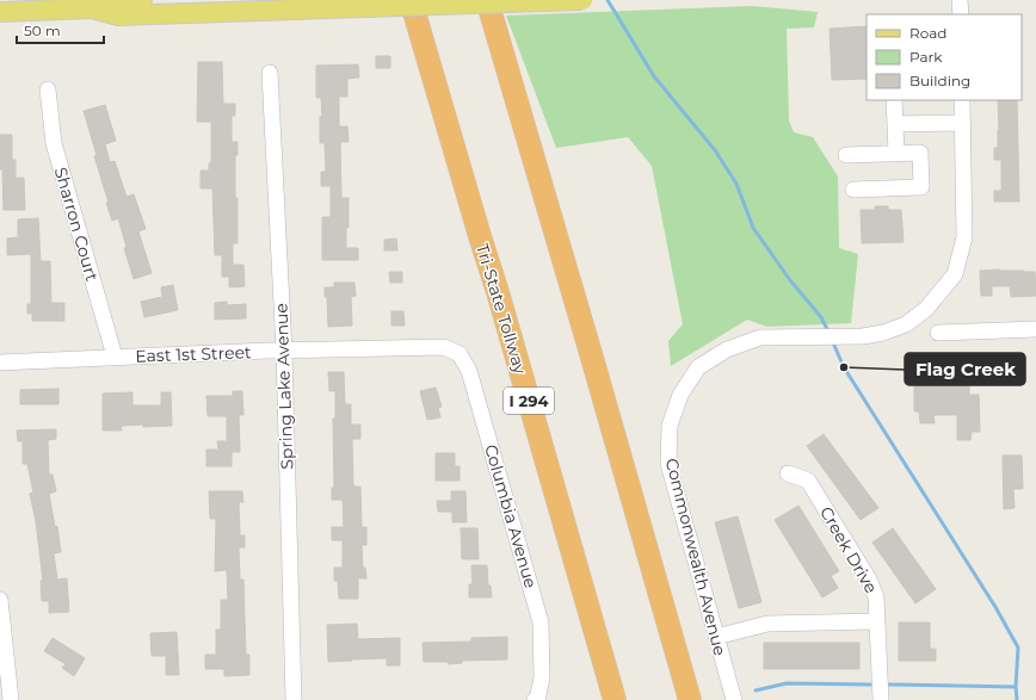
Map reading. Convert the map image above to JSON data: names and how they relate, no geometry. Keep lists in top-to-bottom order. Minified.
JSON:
{"streets":{"highway":["Tri-State Tollway","I 294"],"street":["Sharron Court","East 1st Street","Spring Lake Avenue","Columbia Avenue","Creek Drive","Commonwealth Avenue"]},"crossings":[["Sharron Court","East 1st Street"],["East 1st Street","Spring Lake Avenue"],["East 1st Street","Columbia Avenue"]],"places":["Flag Creek"],"legend":["Road","Park","Building"],"scale_bar":"50 m"}
